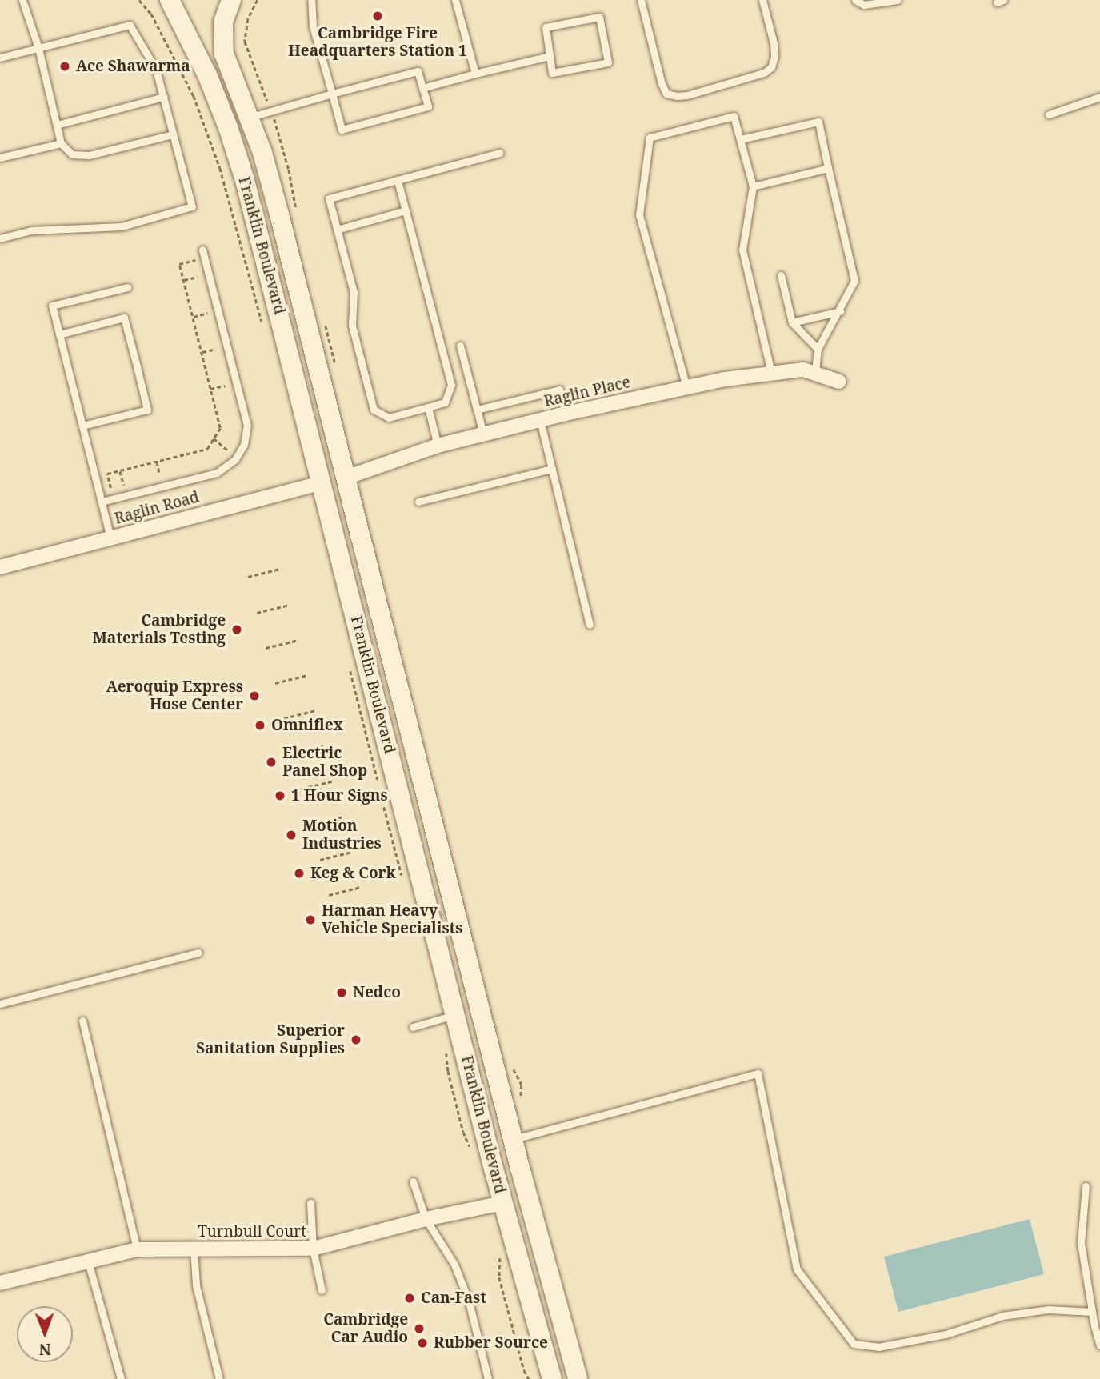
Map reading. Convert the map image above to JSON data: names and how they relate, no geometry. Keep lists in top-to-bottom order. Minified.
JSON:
{"streets":{"main road":["Franklin Boulevard"],"street":["Raglin Place","Raglin Road","Turnbull Court"]},"crossings":[["Franklin Boulevard","Raglin Place"],["Franklin Boulevard","Raglin Road"],["Franklin Boulevard","Turnbull Court"]],"places":["Cambridge Fire Headquarters Station 1","Ace Shawarma","Cambridge Materials Testing","Aeroquip Express Hose Center","Omniflex","Electric Panel Shop","1 Hour Signs","Motion Industries","Keg & Cork","Harman Heavy Vehicle Specialists","Nedco","Superior Sanitation Supplies","Can-Fast","Cambridge Car Audio","Rubber Source"],"north":"bottom"}
